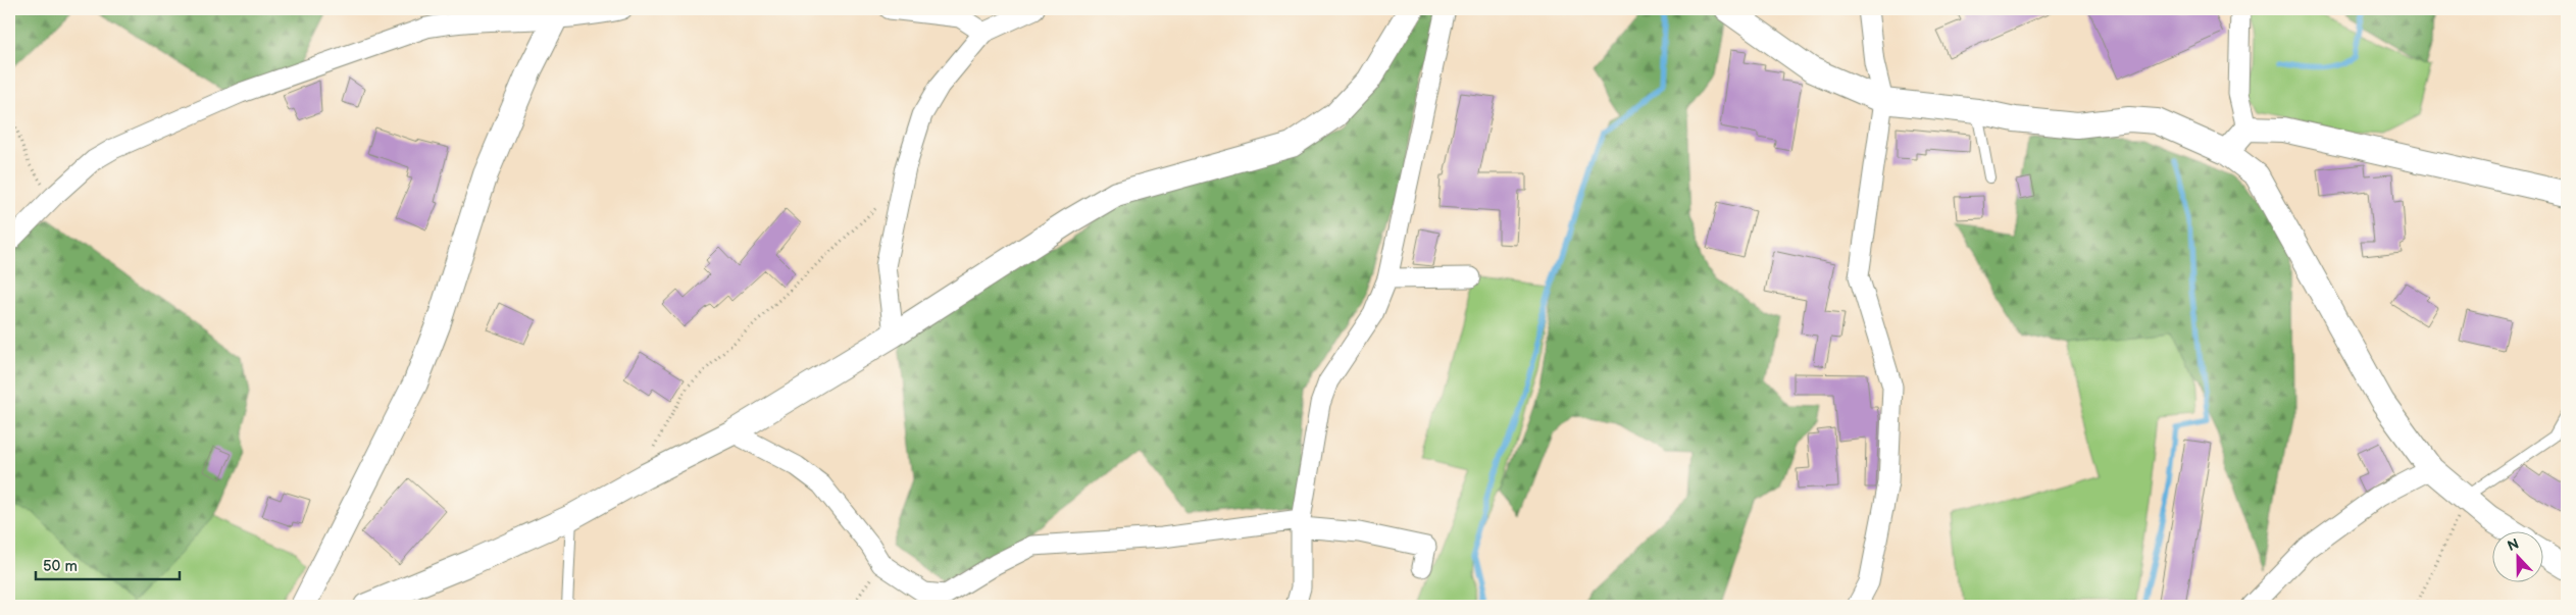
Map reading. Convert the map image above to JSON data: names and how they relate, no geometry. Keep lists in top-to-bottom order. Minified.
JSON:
{"scale_bar":"50 m","north":"top"}
